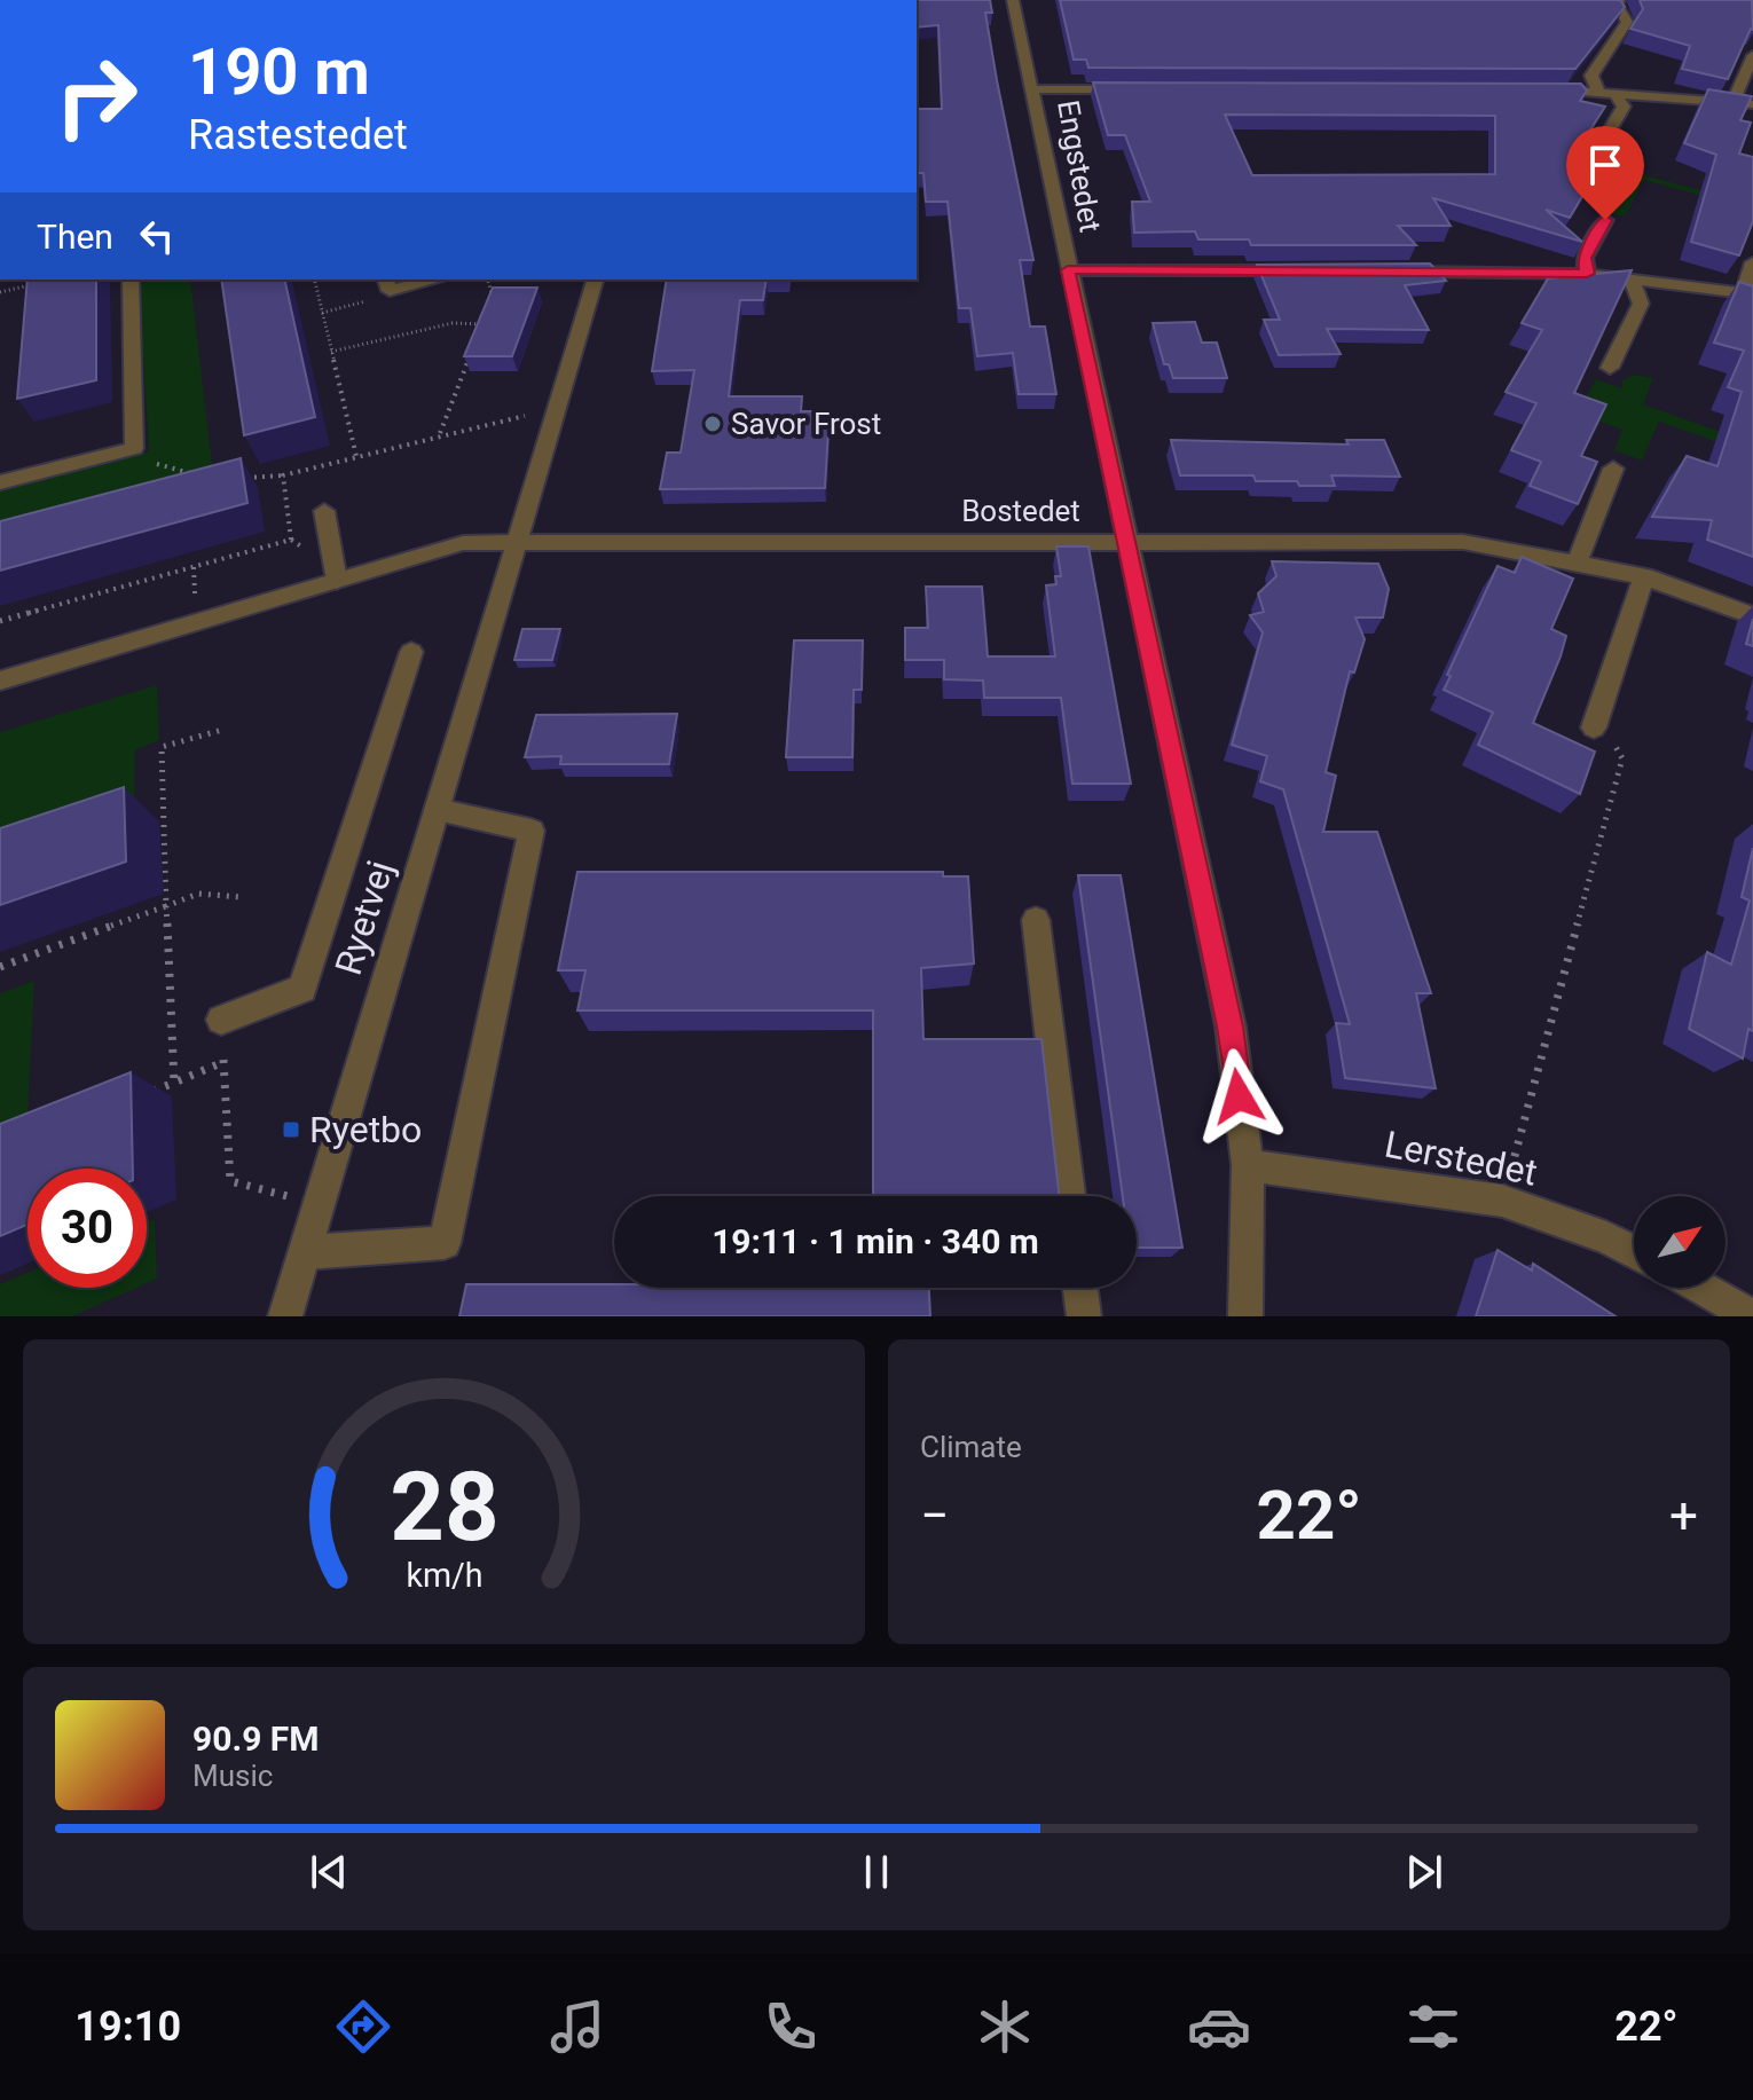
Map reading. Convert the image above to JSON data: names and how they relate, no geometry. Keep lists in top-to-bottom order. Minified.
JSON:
{"streets":{"street":["Engstedet","Bostedet","Ryetvej","Lerstedet"]},"crossings":[["Engstedet","Bostedet"],["Engstedet","Lerstedet"],["Bostedet","Ryetvej"]],"places":{"other":["Savor Frost"],"transit":["Ryetbo"]},"north":"top right","page":{"turn":["190 m","Rastestedet"],"then":"Then","limit":"30","trip":"19:11 · 1 min · 340 m","tile":"Climate","heat":["−","22°","+"],"song":["90.9 FM","Music"],"tabs":["19:10","22°"],"gauge":["28","km/h"]}}
